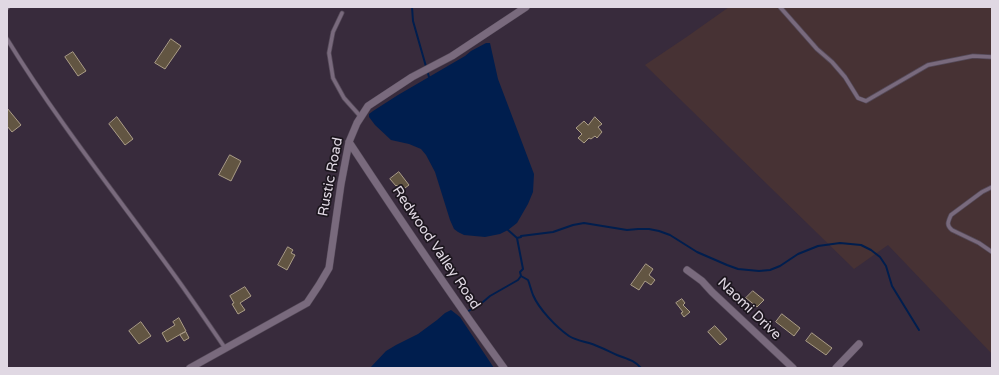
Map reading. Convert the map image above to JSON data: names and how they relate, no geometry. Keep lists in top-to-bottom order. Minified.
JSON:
{"streets":{"street":["Rustic Road","Redwood Valley Road","Naomi Drive"]},"crossings":[["Rustic Road","Redwood Valley Road"]]}
